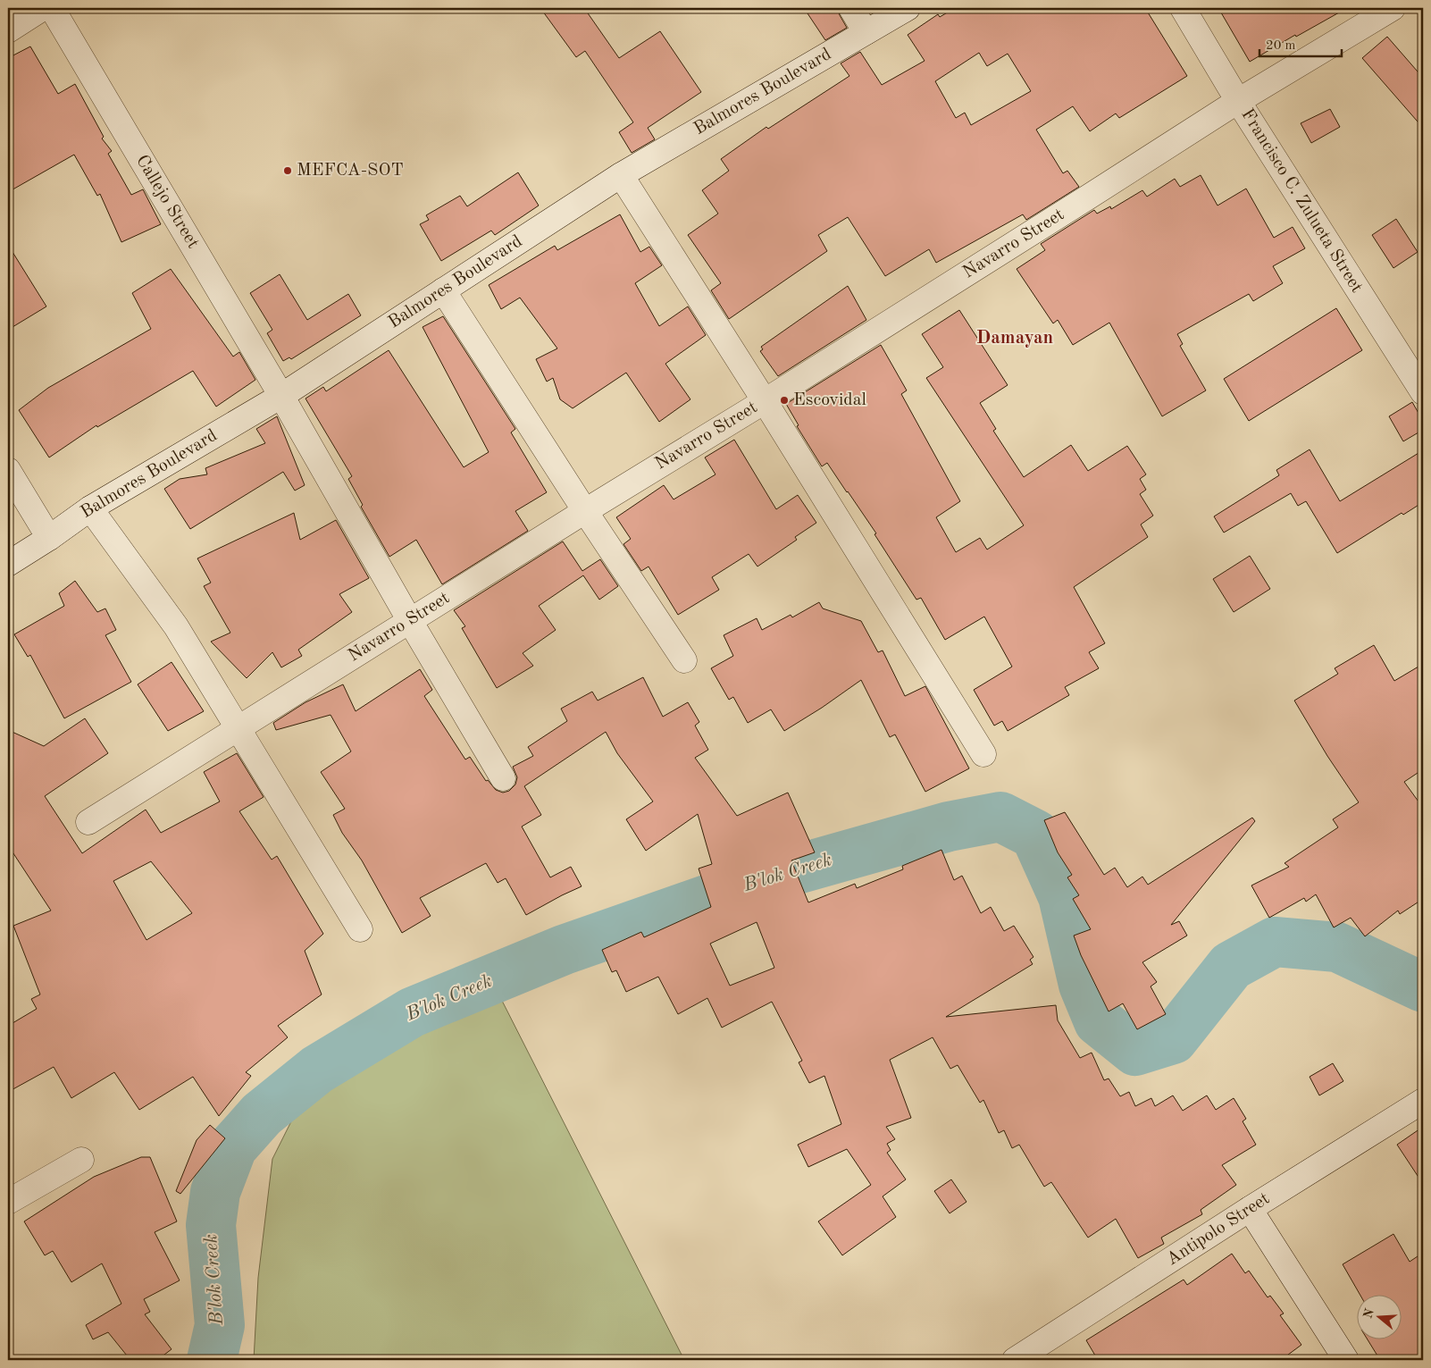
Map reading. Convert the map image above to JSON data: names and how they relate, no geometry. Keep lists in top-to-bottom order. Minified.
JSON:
{"streets":{"street":["Balmores Boulevard","Francisco C. Zulueta Street","Callejo Street","Navarro Street","Antipolo Street"]},"crossings":[["Balmores Boulevard","Callejo Street"],["Francisco C. Zulueta Street","Navarro Street"],["Callejo Street","Navarro Street"]],"districts":["Damayan"],"water":["B'lok Creek"],"places":["MEFCA-SOT","Escovidal"],"scale_bar":"20 m","north":"left"}
